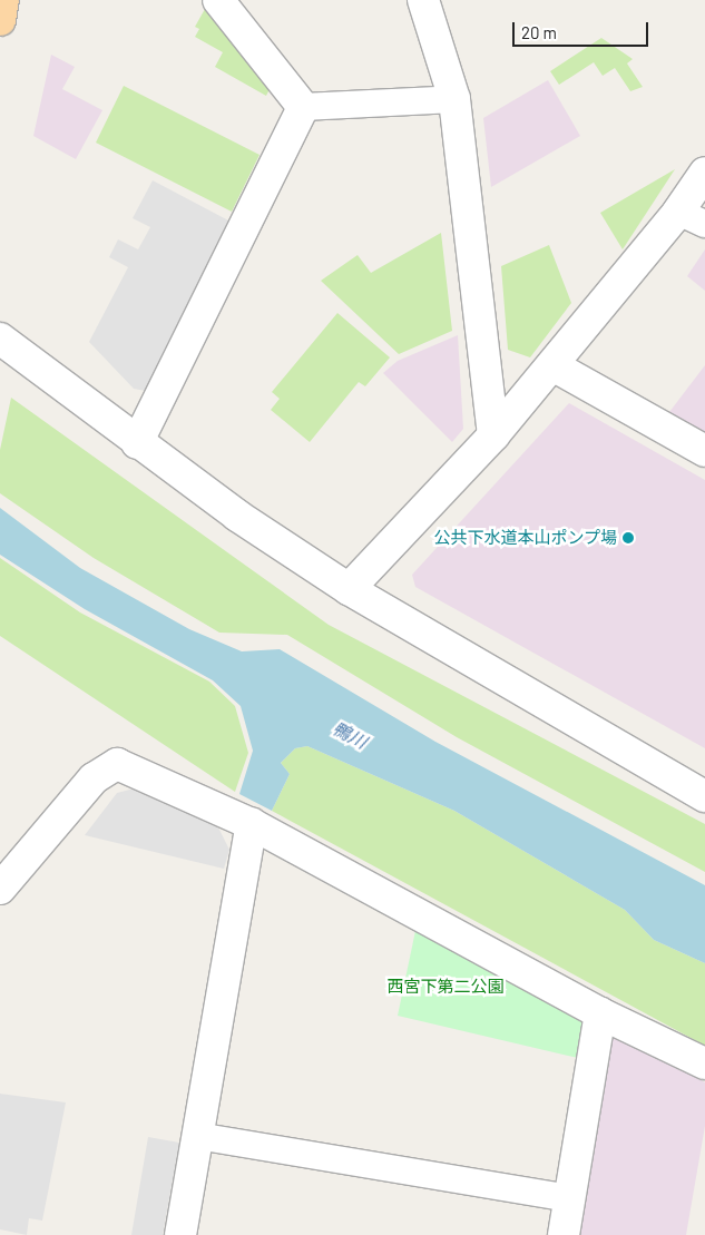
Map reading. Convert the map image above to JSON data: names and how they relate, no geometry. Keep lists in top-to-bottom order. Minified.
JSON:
{"water":["鴨川"],"parks":["西宮下第二公園"],"places":["公共下水道本山ポンプ場"],"scale_bar":"20 m"}
